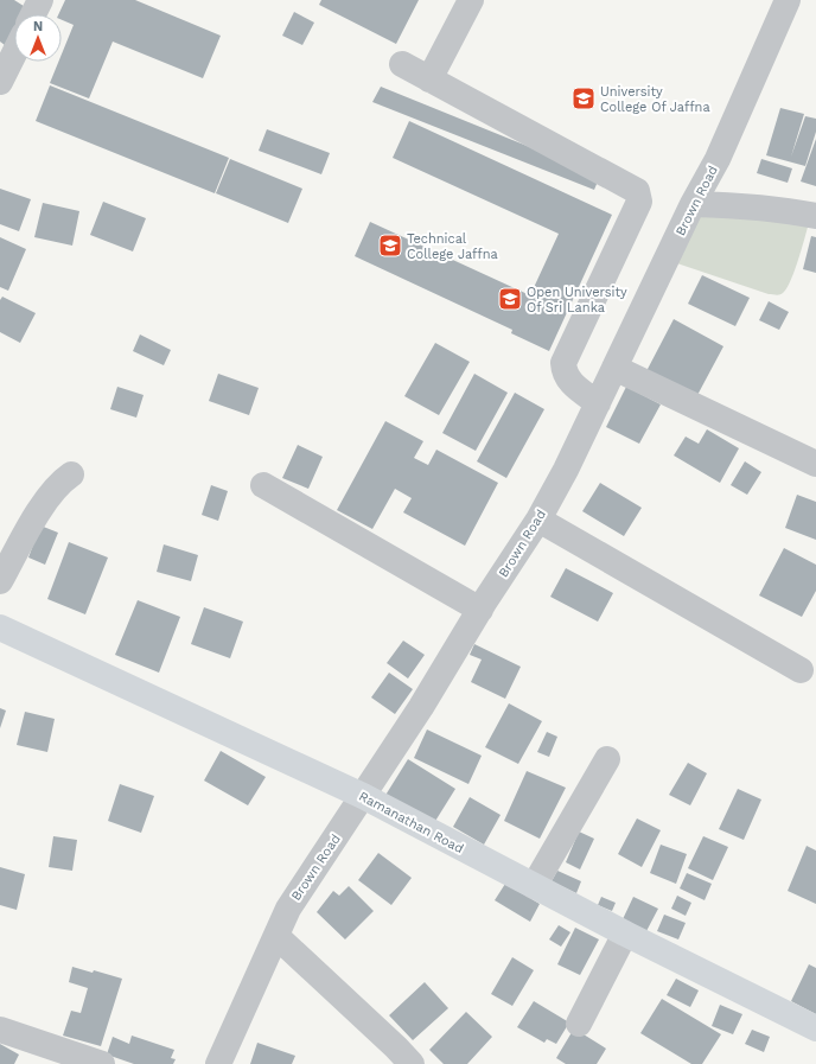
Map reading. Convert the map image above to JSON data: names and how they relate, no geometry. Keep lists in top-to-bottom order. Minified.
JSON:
{"streets":{"main road":["Ramanathan Road"],"street":["Brown Road"]},"crossings":[["Brown Road","Ramanathan Road"]],"places":{"school or university":["University College Of Jaffna","Technical College Jaffna","Open University Of Sri Lanka"]},"north":"top"}
